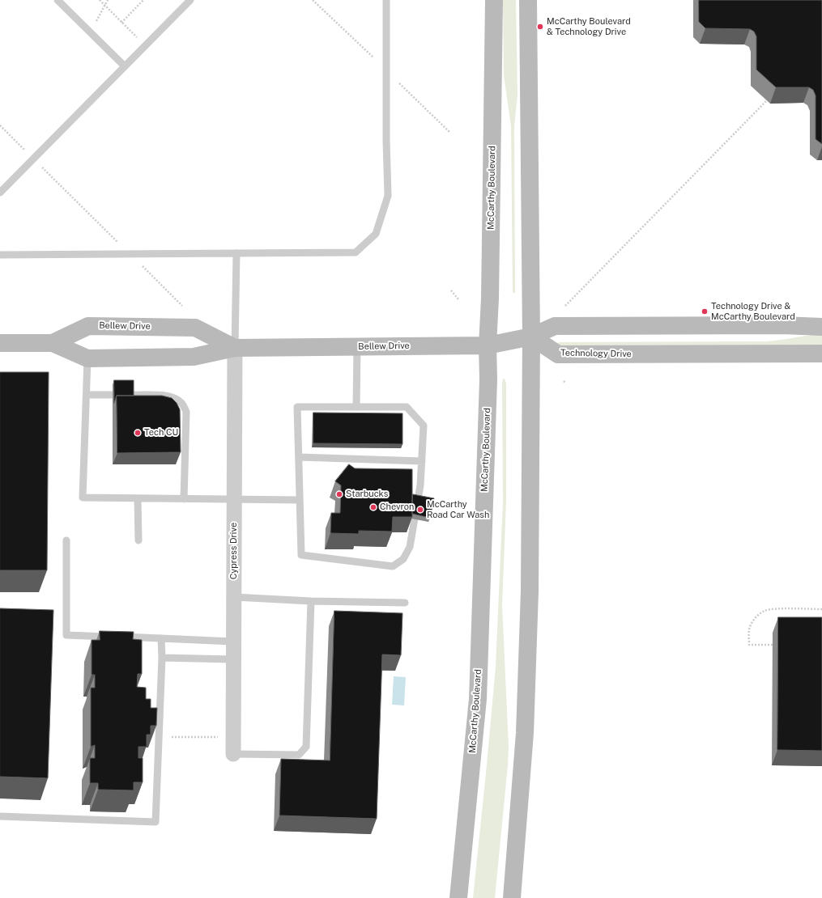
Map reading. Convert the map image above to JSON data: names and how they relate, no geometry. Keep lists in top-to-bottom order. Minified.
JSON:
{"streets":{"main road":["McCarthy Boulevard","Bellew Drive","Technology Drive"],"street":["Cypress Drive"]},"crossings":[["McCarthy Boulevard","Bellew Drive"],["Bellew Drive","Technology Drive"],["Bellew Drive","Cypress Drive"]],"places":["McCarthy Boulevard & Technology Drive","Technology Drive & McCarthy Boulevard","Tech CU","Starbucks","Chevron","McCarthy Road Car Wash"]}
